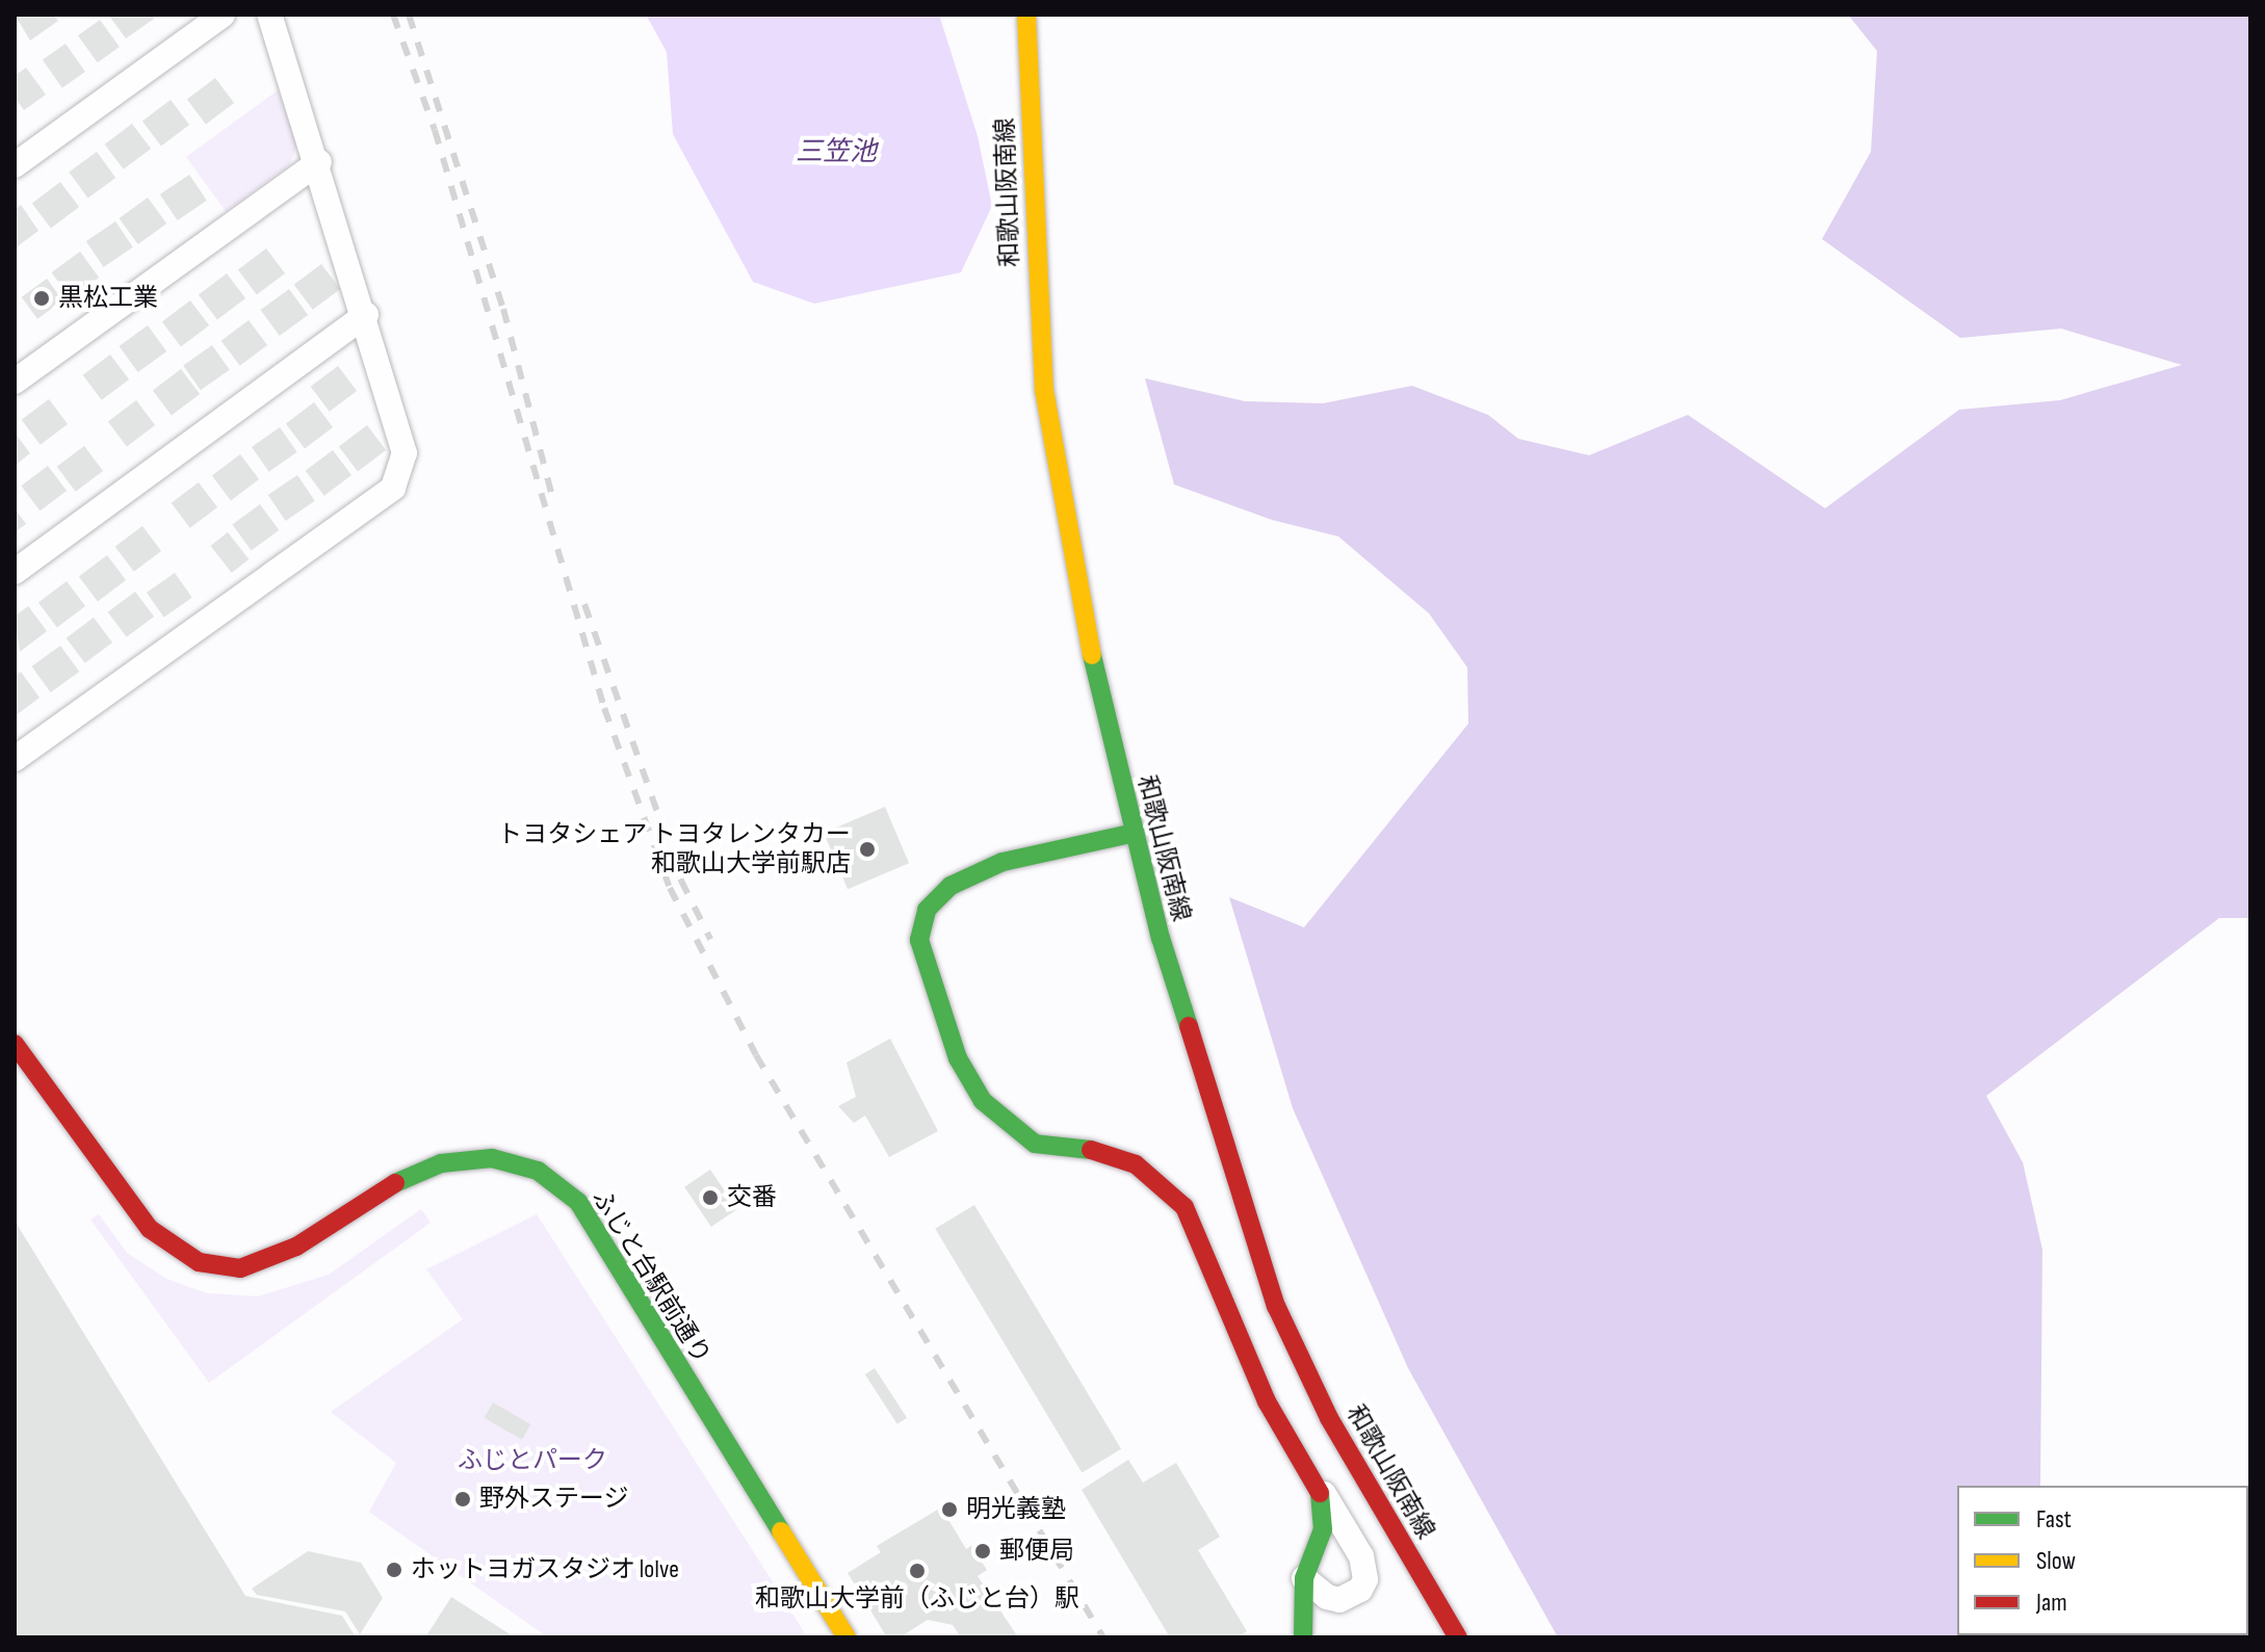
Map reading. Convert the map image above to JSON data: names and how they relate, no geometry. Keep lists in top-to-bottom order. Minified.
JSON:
{"streets":{"street":["和歌山阪南線","ふじと台駅前通り"]},"water":["三笠池"],"parks":["ふじとパーク"],"places":["黒松工業","トヨタシェア トヨタレンタカー 和歌山大学前駅店","交番","野外ステージ","明光義塾","郵便局","ホットヨガスタジオ loIve","和歌山大学前（ふじと台）駅"],"legend":["Fast","Slow","Jam"]}
